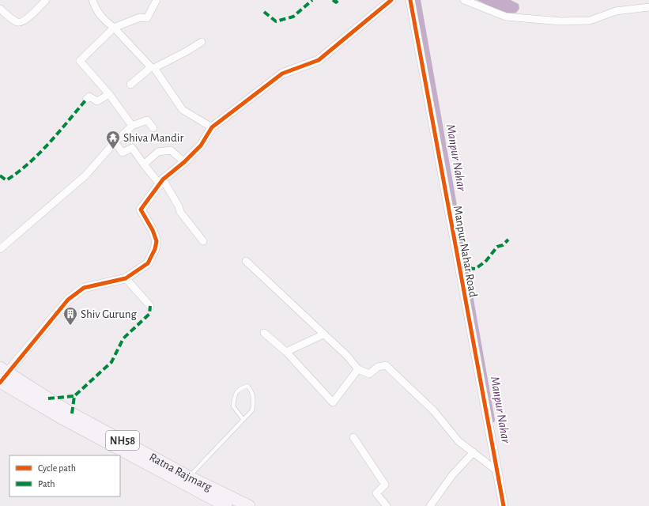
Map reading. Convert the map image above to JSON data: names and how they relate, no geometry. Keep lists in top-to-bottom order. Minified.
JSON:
{"streets":{"highway":["NH58","Ratna Rajmarg"],"street":["Manpur Nahar Road"]},"water":["Manpur Nahar"],"places":{"temple":["Shiva Mandir"],"building":["Shiv Gurung"]},"legend":["Cycle path","Path"]}
